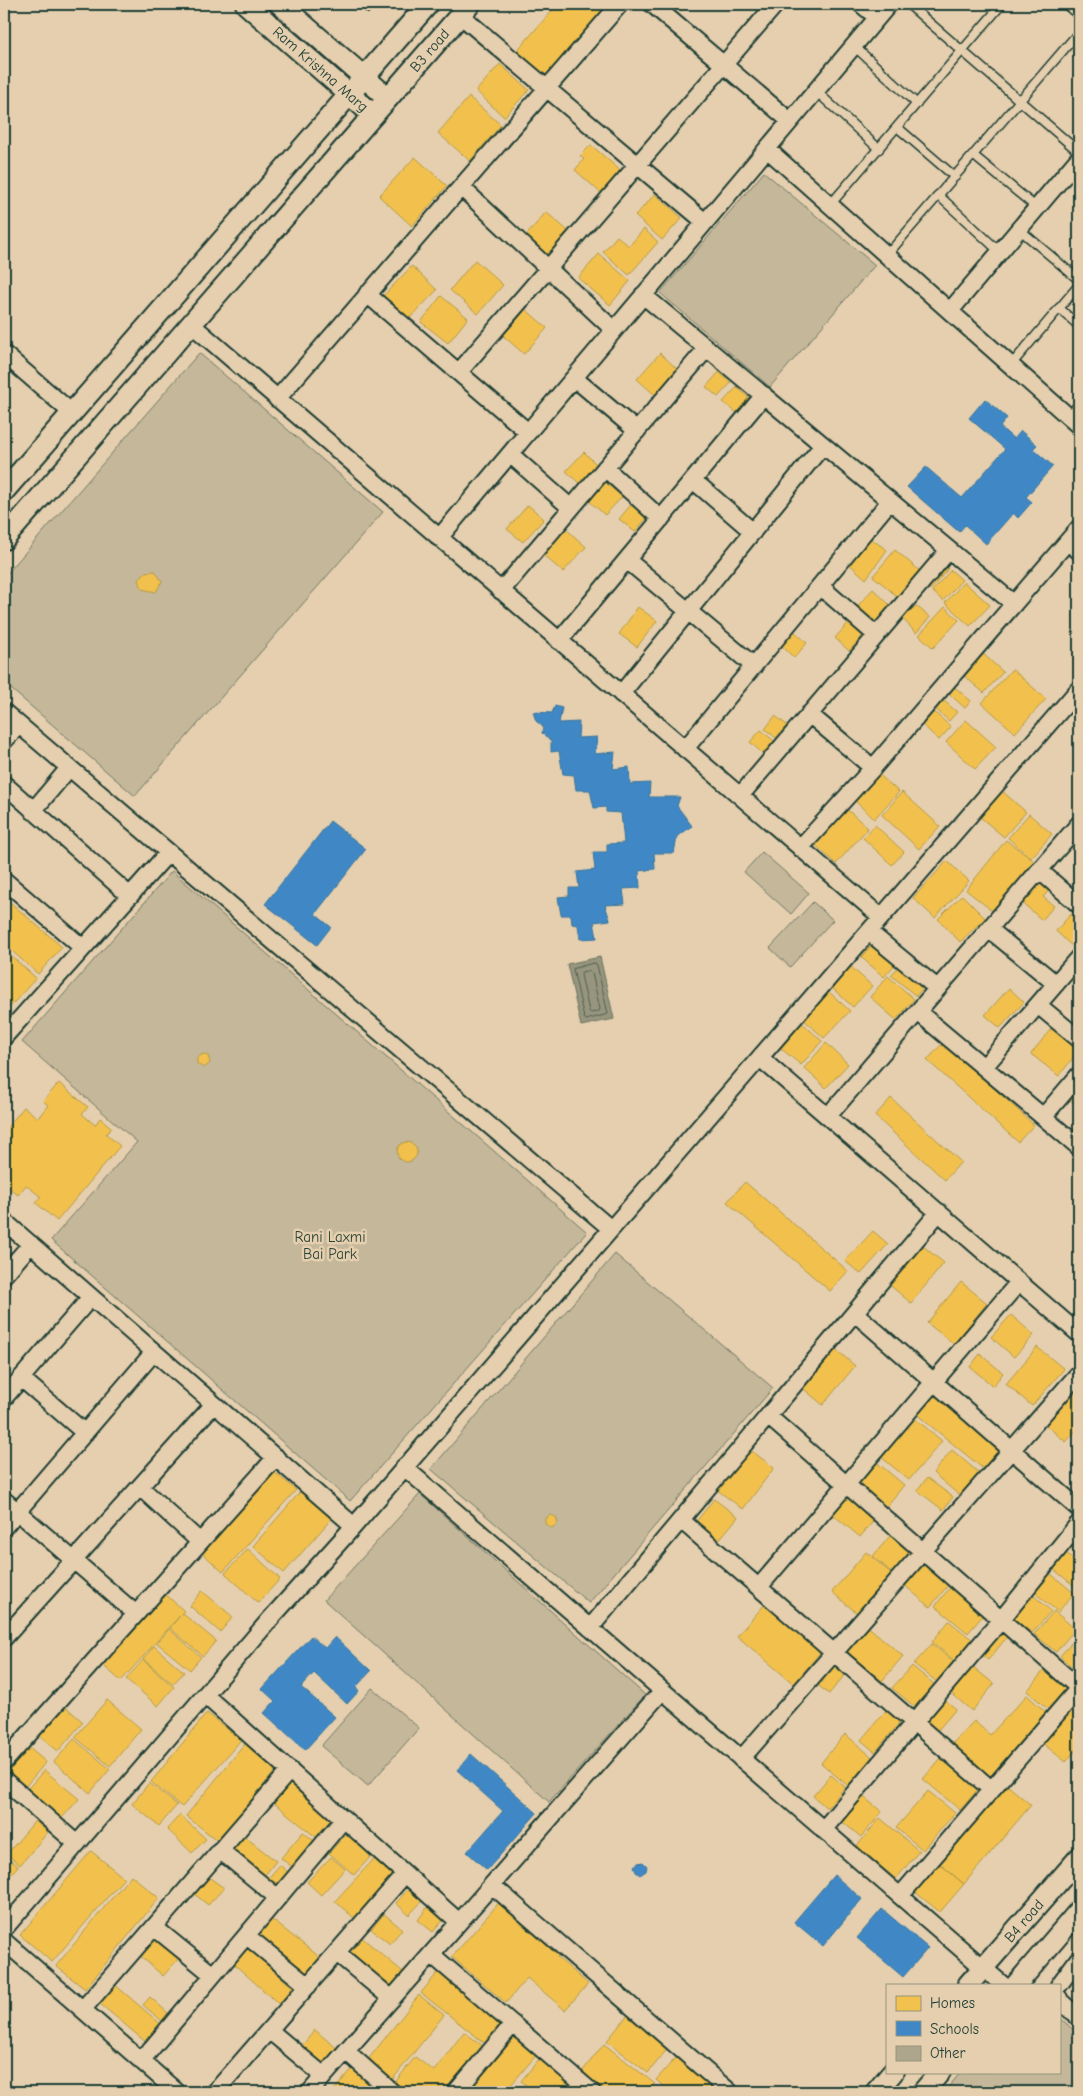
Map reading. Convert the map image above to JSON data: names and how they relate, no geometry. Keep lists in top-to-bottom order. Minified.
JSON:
{"streets":{"street":["B3 road","Ram Krishna Marg","B4 road"]},"crossings":[["B3 road","Ram Krishna Marg"]],"parks":["Rani Laxmi Bai Park"],"legend":["Homes","Schools","Other"]}
